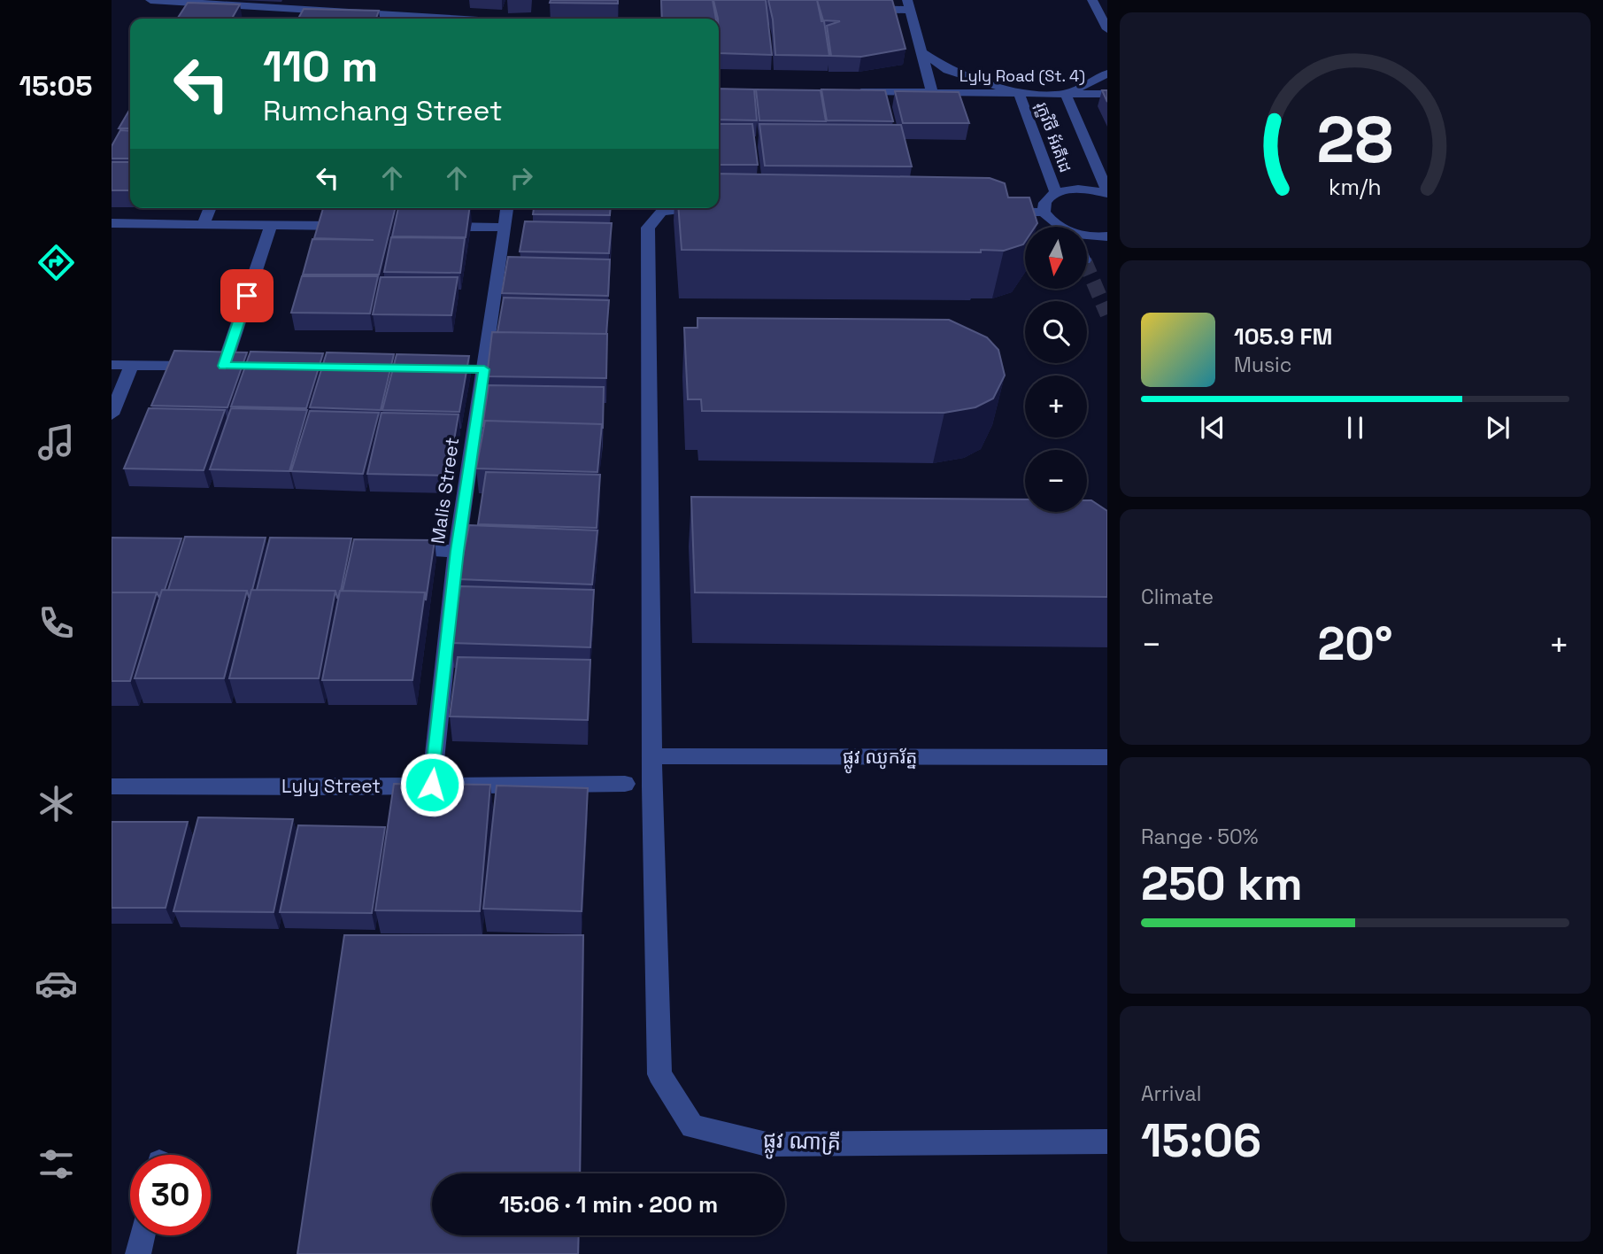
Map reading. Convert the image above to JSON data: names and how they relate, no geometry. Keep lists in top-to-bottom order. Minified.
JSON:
{"streets":{"street":["Lyly Road (St. 4)","រុក្ខវិថី អ័រគីដេ","Malis Street","ផ្លូវ ឈូករ័ត្ន","Lyly Street","ផ្លូវ ណាគ្រី"]},"crossings":[["Lyly Road (St. 4)","រុក្ខវិថី អ័រគីដេ"],["Malis Street","Lyly Street"],["ផ្លូវ ឈូករ័ត្ន","ផ្លូវ ណាគ្រី"]],"north":"bottom","page":{"tabs":"15:05","turn":["110 m","Rumchang Street"],"map_buttons":["+","−"],"song":["105.9 FM","Music"],"tile":["Climate",["Range · 50%","250 km"],["Arrival","15:06"]],"heat":["−","20°","+"],"limit":"30","trip":"15:06 · 1 min · 200 m","gauge":["28","km/h"]}}
